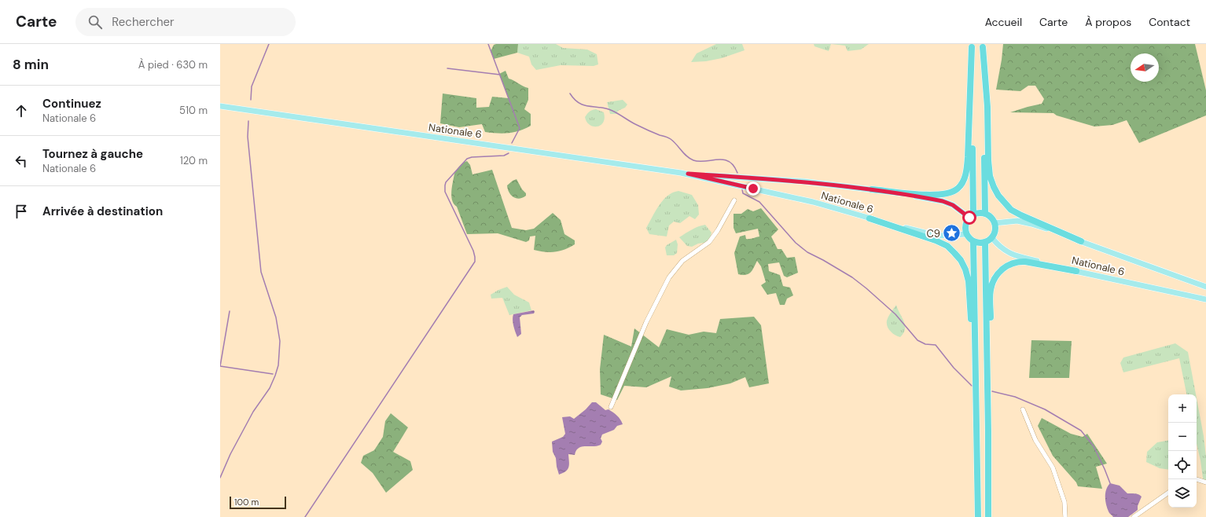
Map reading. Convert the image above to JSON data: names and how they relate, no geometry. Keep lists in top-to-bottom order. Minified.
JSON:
{"streets":{"main road":["Nationale 6"]},"places":{"place":["C9"]},"scale_bar":"100 m","north":"left","page":{"header":"Carte","search":"Rechercher","nav":["Accueil","Carte","À propos","Contact"],"heading":["8 min","À pied · 630 m"],"list":[["Continuez","Nationale 6","510 m"],["Tournez à gauche","Nationale 6","120 m"],"Arrivée à destination"],"map_buttons":["+","−"],"scale":"100 m"}}
